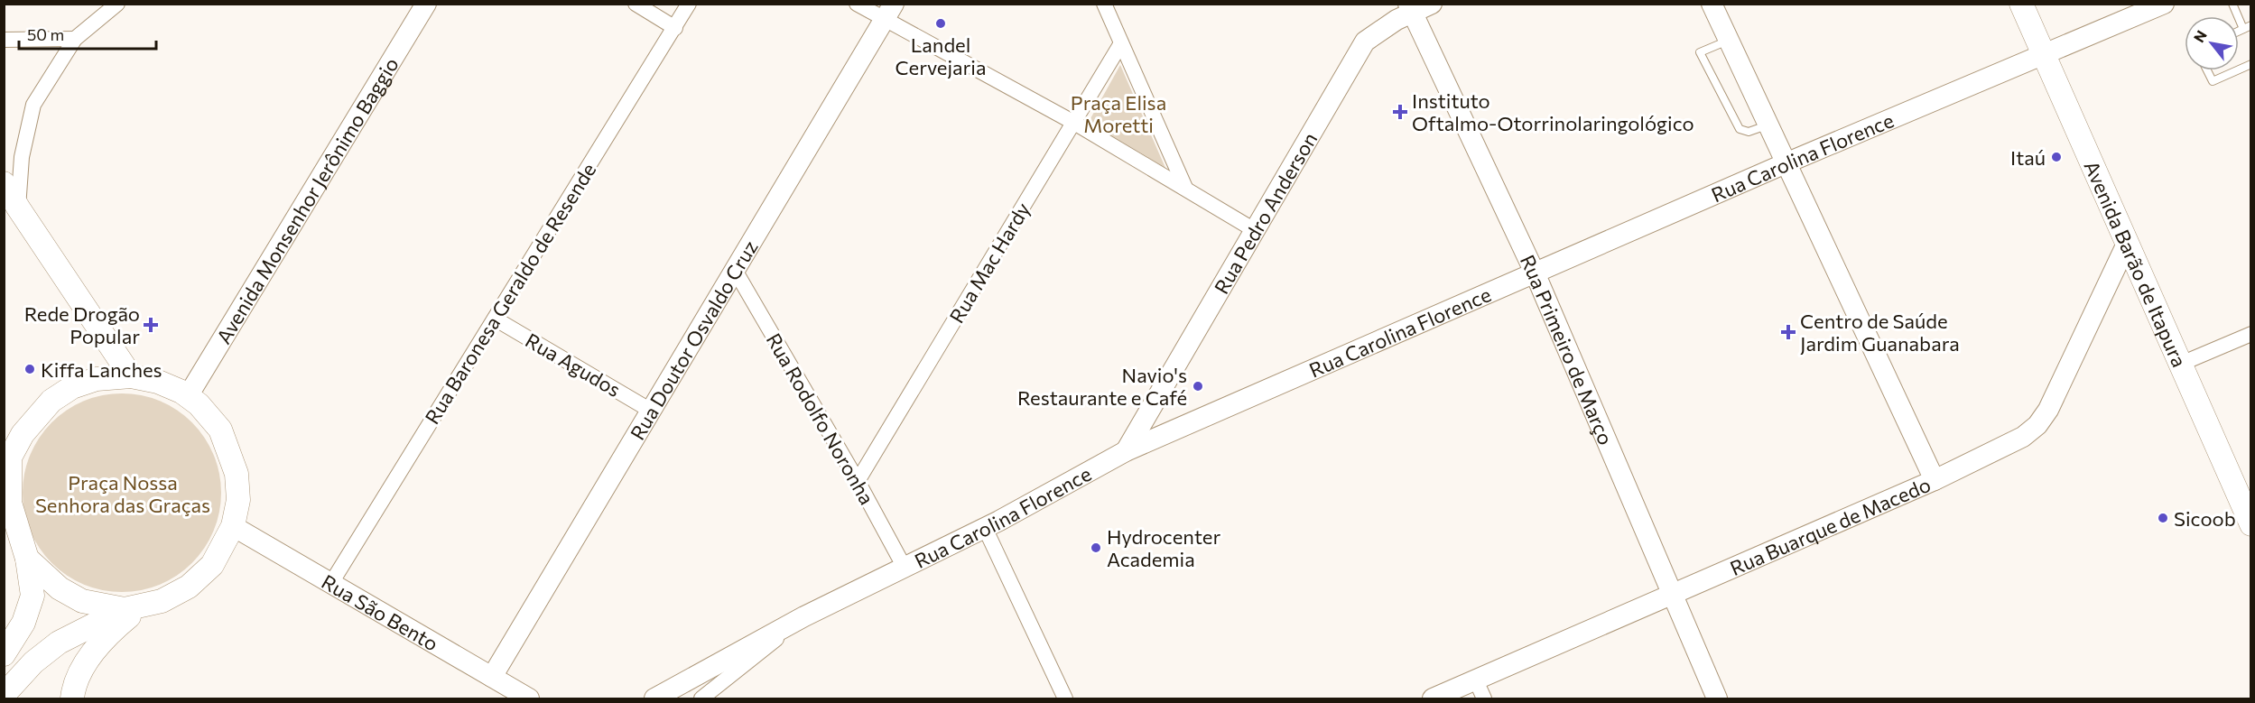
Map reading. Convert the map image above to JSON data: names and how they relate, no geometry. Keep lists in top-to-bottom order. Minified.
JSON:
{"streets":{"main road":["Rua Carolina Florence","Avenida Monsenhor Jerônimo Baggio","Rua Pedro Anderson","Avenida Barão de Itapura","Rua Doutor Osvaldo Cruz","Rua Primeiro de Março","Rua Buarque de Macedo","Rua São Bento"],"street":["Rua Mac Hardy","Rua Baronesa Geraldo de Resende","Rua Agudos","Rua Rodolfo Noronha"]},"crossings":[["Rua Carolina Florence","Rua Pedro Anderson"],["Rua Carolina Florence","Avenida Barão de Itapura"],["Rua Carolina Florence","Rua Primeiro de Março"],["Rua Carolina Florence","Rua Rodolfo Noronha"],["Rua Pedro Anderson","Rua Primeiro de Março"],["Rua Mac Hardy","Rua Rodolfo Noronha"],["Avenida Barão de Itapura","Rua Buarque de Macedo"],["Rua Baronesa Geraldo de Resende","Rua Agudos"],["Rua Baronesa Geraldo de Resende","Rua São Bento"],["Rua Doutor Osvaldo Cruz","Rua Agudos"],["Rua Doutor Osvaldo Cruz","Rua Rodolfo Noronha"],["Rua Doutor Osvaldo Cruz","Rua São Bento"],["Rua Primeiro de Março","Rua Buarque de Macedo"]],"parks":["Praça Elisa Moretti","Praça Nossa Senhora das Graças"],"places":{"other":["Landel Cervejaria","Itaú","Kiffa Lanches","Navio's Restaurante e Café","Sicoob","Hydrocenter Academia"],"health":["Instituto Oftalmo-Otorrinolaringológico","Rede Drogão Popular","Centro de Saúde Jardim Guanabara"]},"scale_bar":"50 m","north":"top left"}
